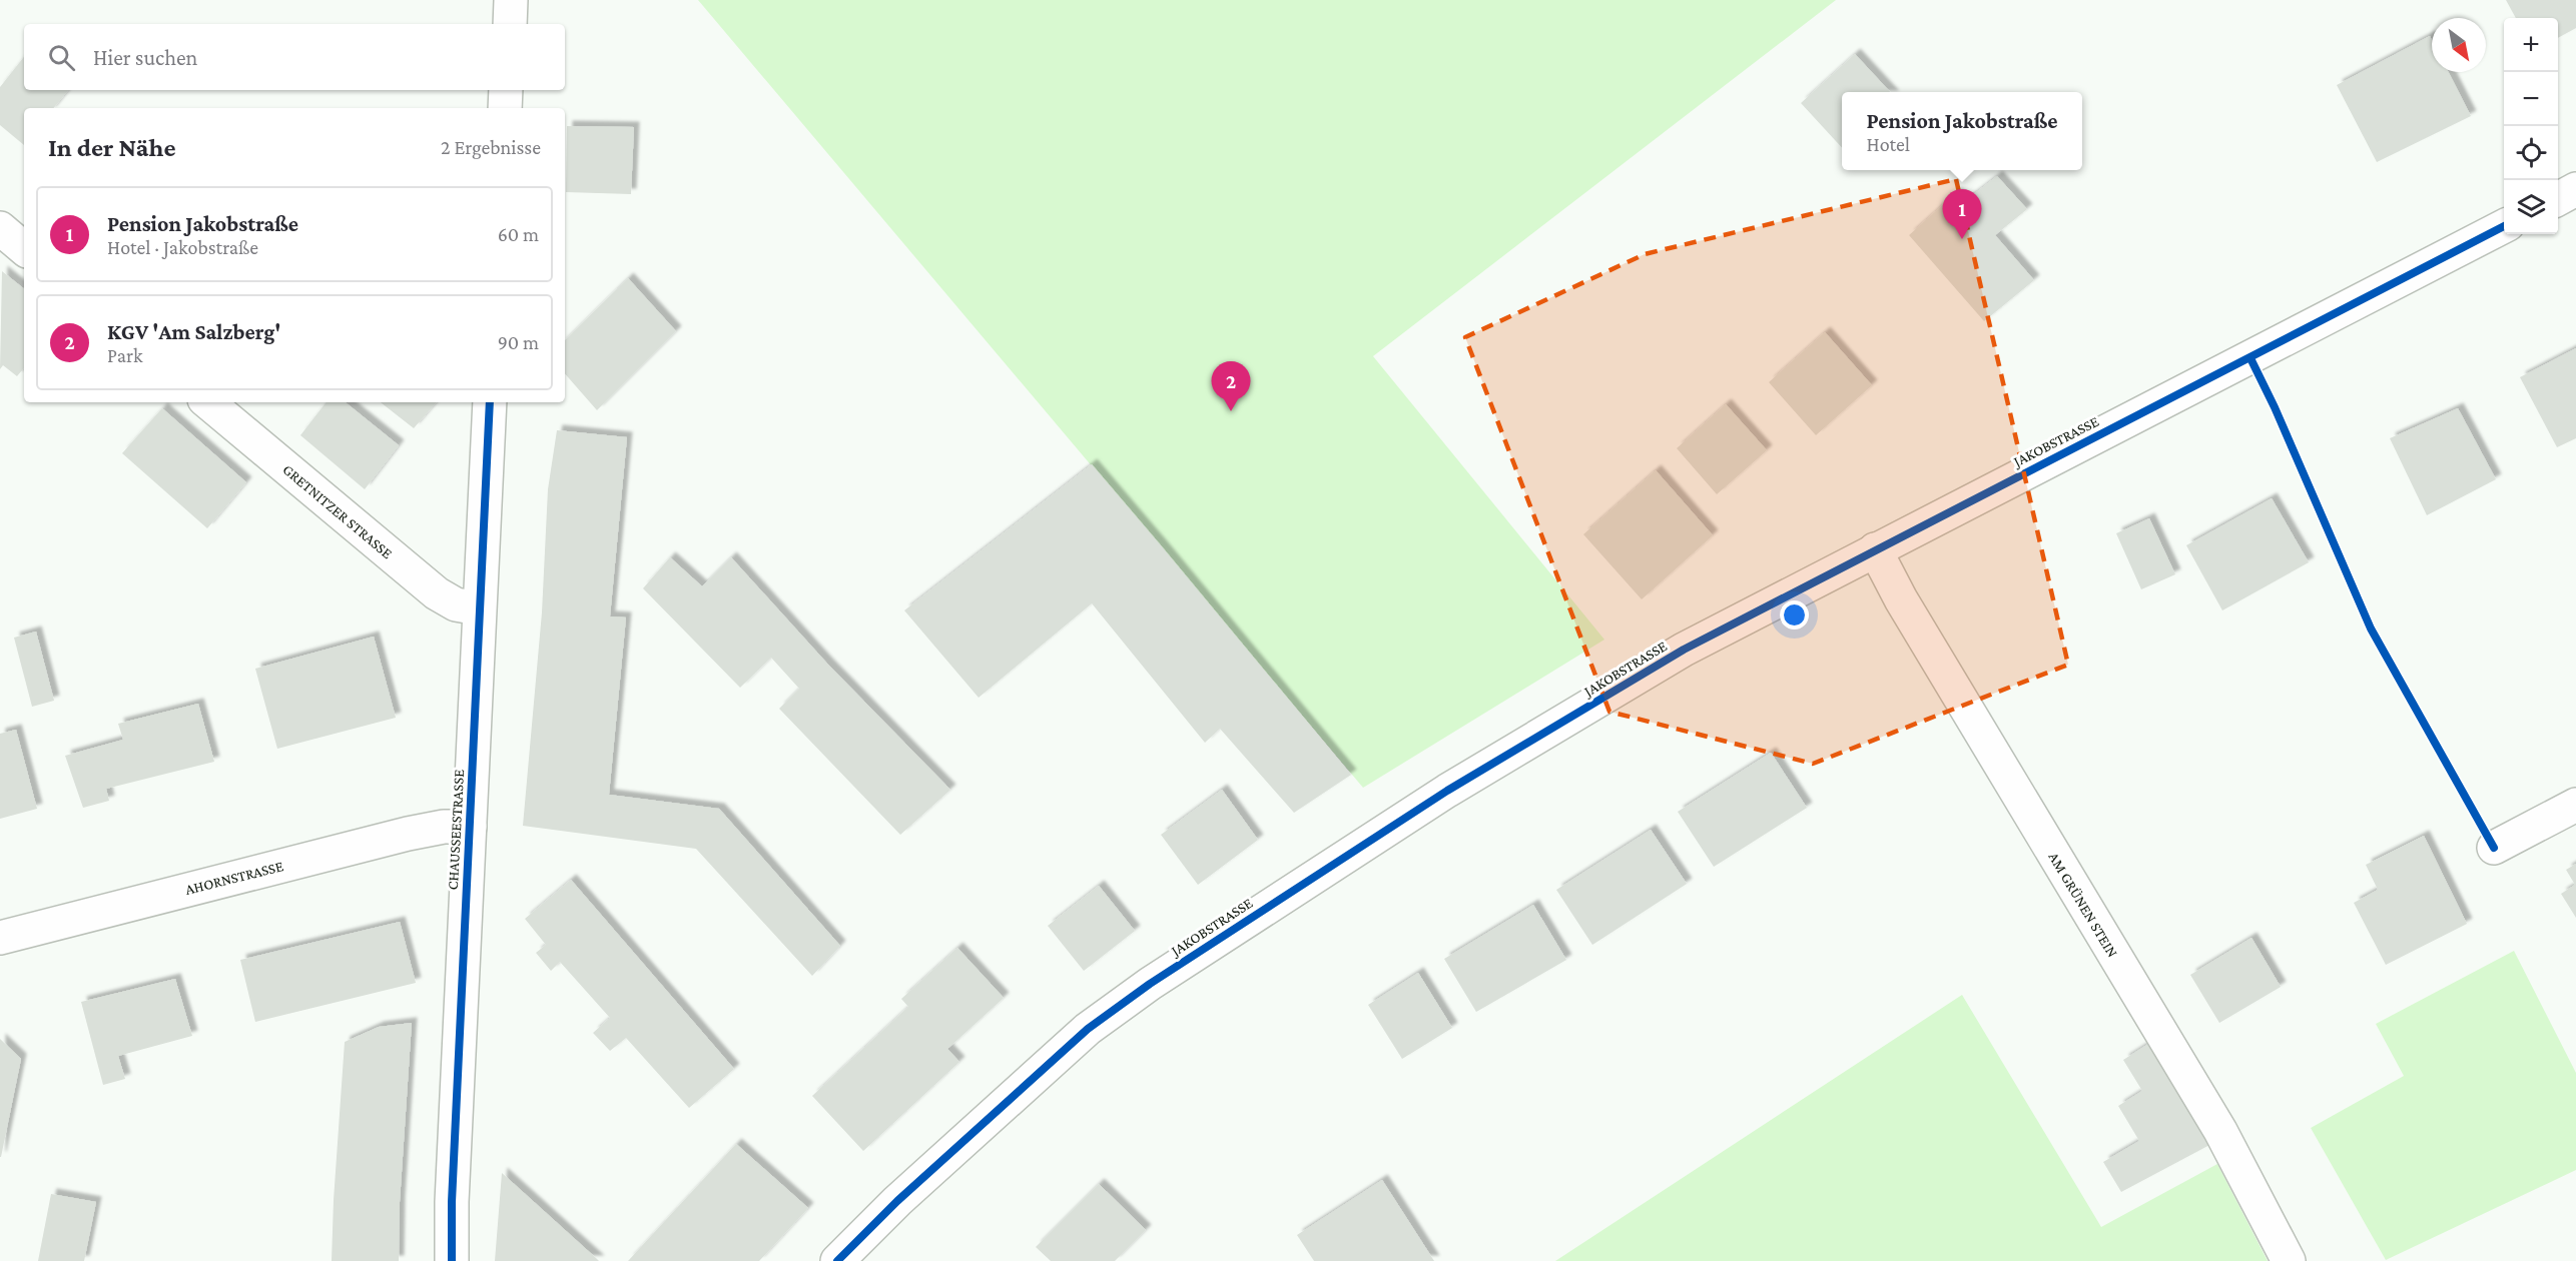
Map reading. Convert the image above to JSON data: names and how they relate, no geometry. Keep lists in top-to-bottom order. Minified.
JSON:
{"streets":{"street":["JAKOBSTRASSE","GRETNITZER STRASSE","CHAUSSEESTRASSE","AHORNSTRASSE","AM GRÜNEN STEIN"]},"crossings":[["JAKOBSTRASSE","AM GRÜNEN STEIN"],["GRETNITZER STRASSE","CHAUSSEESTRASSE"],["CHAUSSEESTRASSE","AHORNSTRASSE"]],"north":"bottom right","page":{"map_buttons":["+","−"],"search":"Hier suchen","popup":["Pension Jakobstraße","Hotel"],"heading":["In der Nähe","2 Ergebnisse"],"list":[{"mark":"1","name":"Pension Jakobstraße","note":"Hotel · Jakobstraße","value":"60 m"},{"mark":"2","name":"KGV 'Am Salzberg'","note":"Park","value":"90 m"}],"pins":["1","2"]}}
